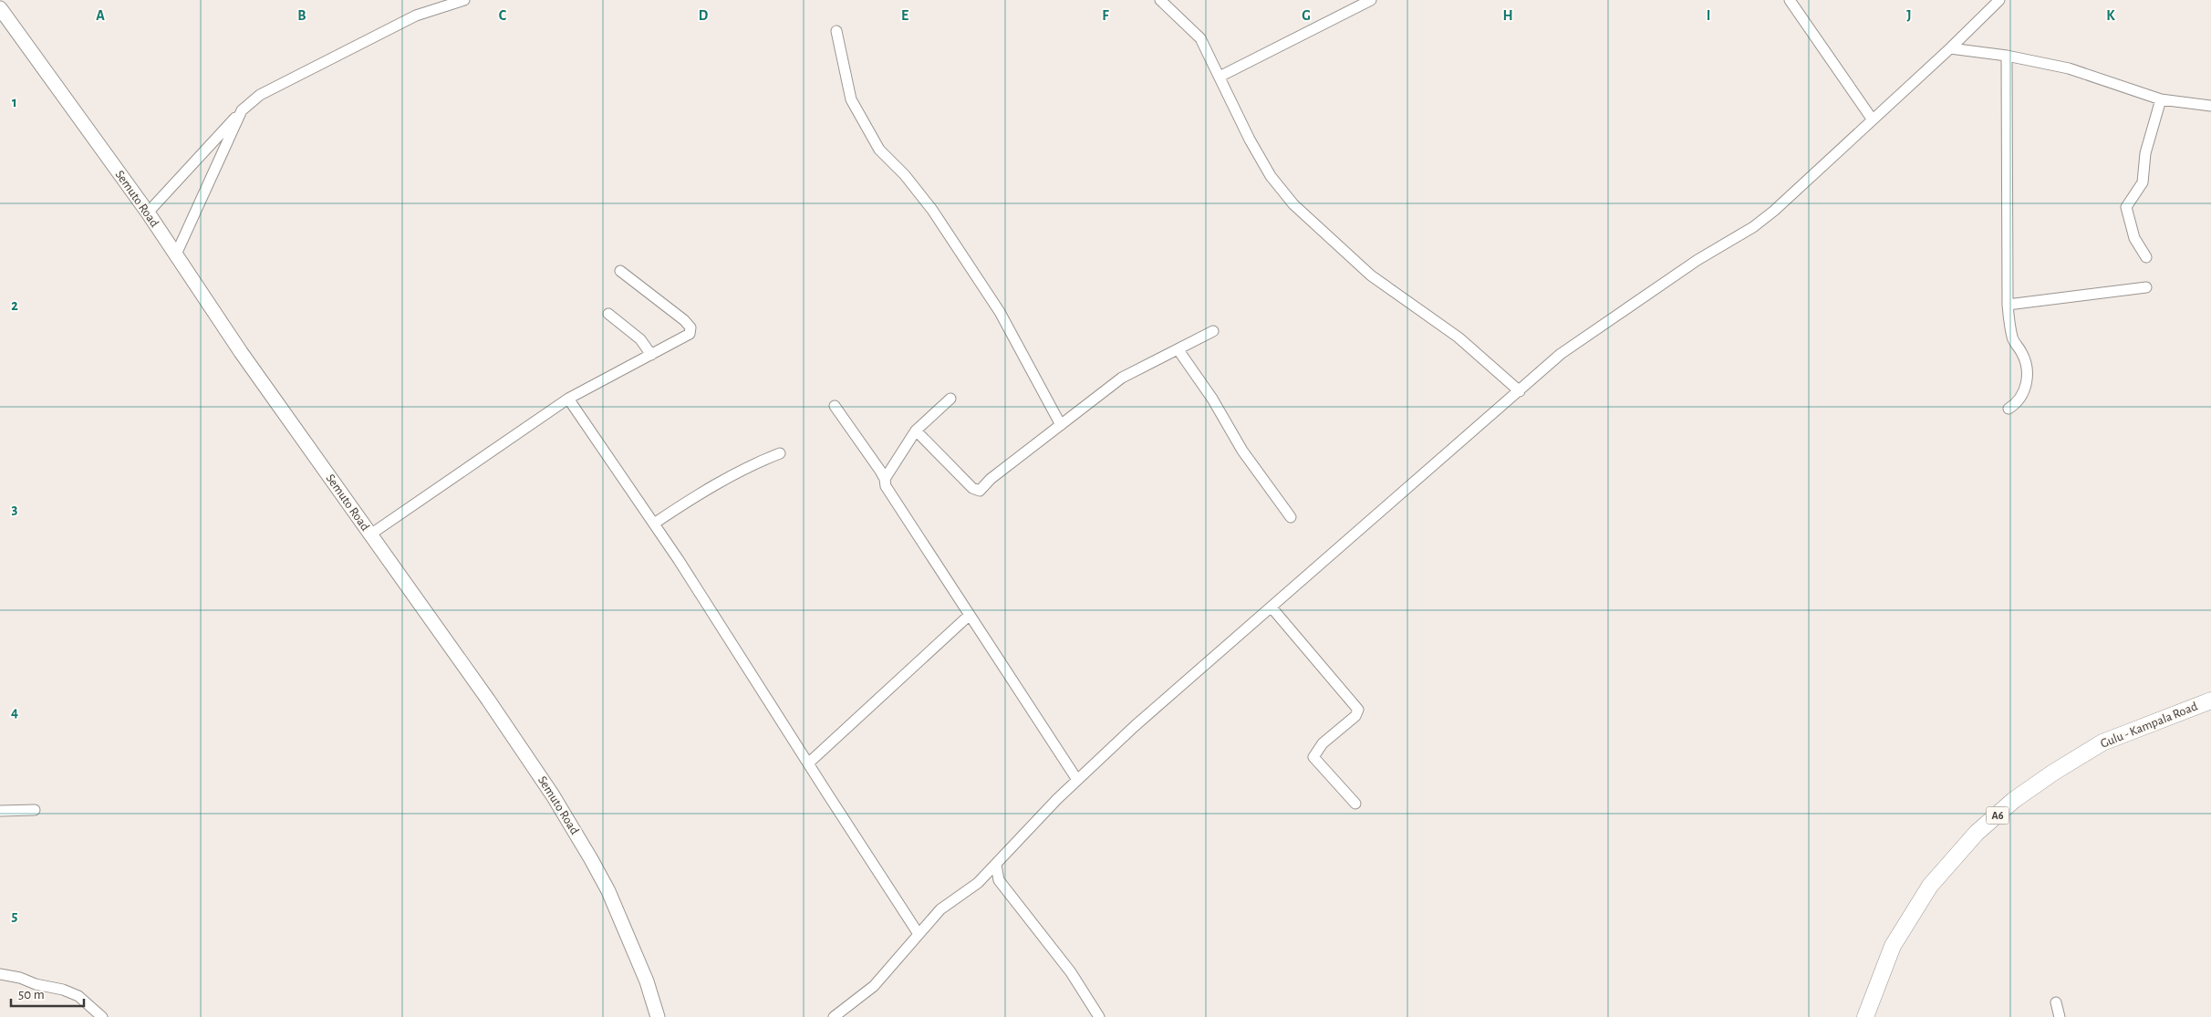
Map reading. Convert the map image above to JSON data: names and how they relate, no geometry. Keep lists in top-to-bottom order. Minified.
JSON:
{"streets":{"main road":["Semuto Road","Gulu - Kampala Road","A6"]},"scale_bar":"50 m","grid":{"columns":["A","B","C","D","E","F","G","H","I","J","K"],"rows":["1","2","3","4","5"]}}
